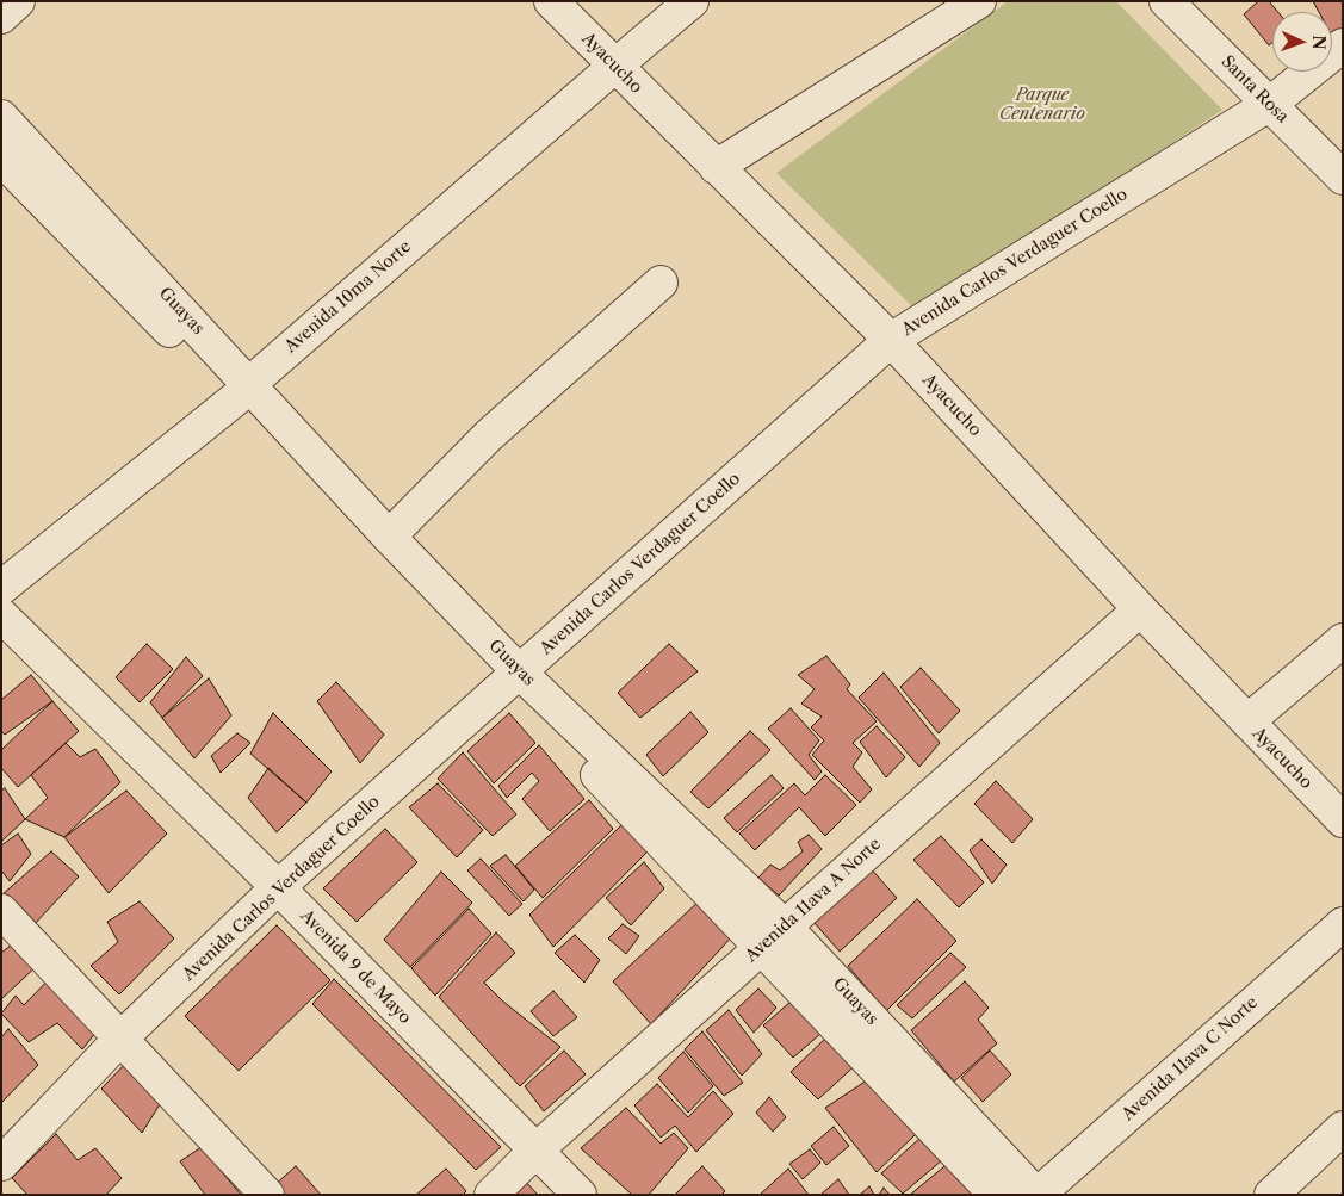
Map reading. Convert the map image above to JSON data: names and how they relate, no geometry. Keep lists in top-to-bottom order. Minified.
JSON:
{"streets":{"street":["Ayacucho","Santa Rosa","Avenida Carlos Verdaguer Coello","Avenida 10ma Norte","Guayas","Avenida 11ava A Norte","Avenida 9 de Mayo","Avenida 11ava C Norte"]},"crossings":[["Ayacucho","Avenida Carlos Verdaguer Coello"],["Ayacucho","Avenida 10ma Norte"],["Ayacucho","Avenida 11ava A Norte"],["Santa Rosa","Avenida Carlos Verdaguer Coello"],["Avenida Carlos Verdaguer Coello","Guayas"],["Avenida Carlos Verdaguer Coello","Avenida 9 de Mayo"],["Avenida 10ma Norte","Guayas"],["Guayas","Avenida 11ava A Norte"],["Guayas","Avenida 11ava C Norte"],["Avenida 11ava A Norte","Avenida 9 de Mayo"]],"parks":["Parque Centenario"],"north":"right"}
